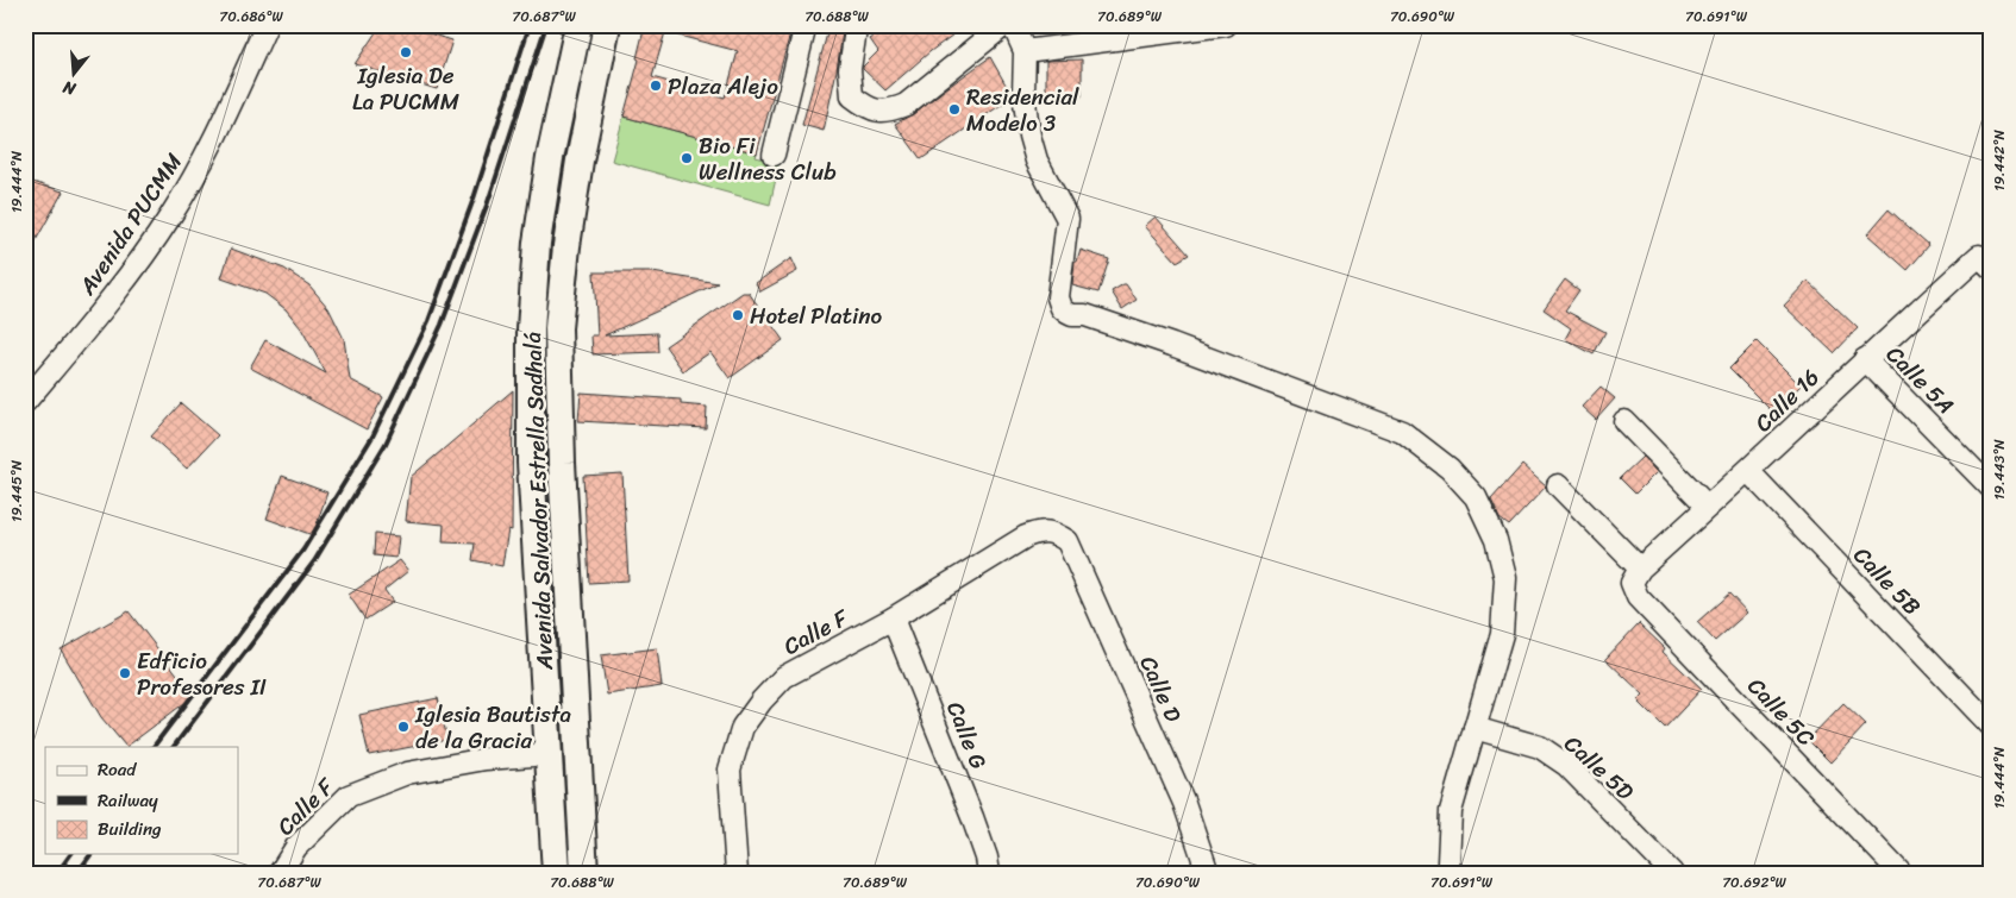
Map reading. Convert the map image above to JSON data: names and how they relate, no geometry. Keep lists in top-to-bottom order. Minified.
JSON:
{"streets":{"main road":["Avenida Salvador Estrella Sadhalá"],"street":["Avenida PUCMM","Calle 5A","Calle 16","Calle 5B","Calle F","Calle D","Calle 5C","Calle G","Calle 5D"]},"crossings":[["Calle 5A","Calle 16"],["Calle 16","Calle 5B"],["Calle 16","Calle 5C"],["Avenida Salvador Estrella Sadhalá","Calle F"],["Calle F","Calle D"],["Calle F","Calle G"]],"places":["Iglesia De La PUCMM","Plaza Alejo","Residencial Modelo 3","Bio Fi Wellness Club","Hotel Platino","Edficio Profesores II","Iglesia Bautista de la Gracia"],"legend":["Road","Railway","Building"],"north":"bottom","coordinates":["70.686°W","70.687°W","70.688°W","70.689°W","70.690°W","70.691°W","19.442°N","19.444°N","19.443°N","19.445°N","70.692°W"]}
